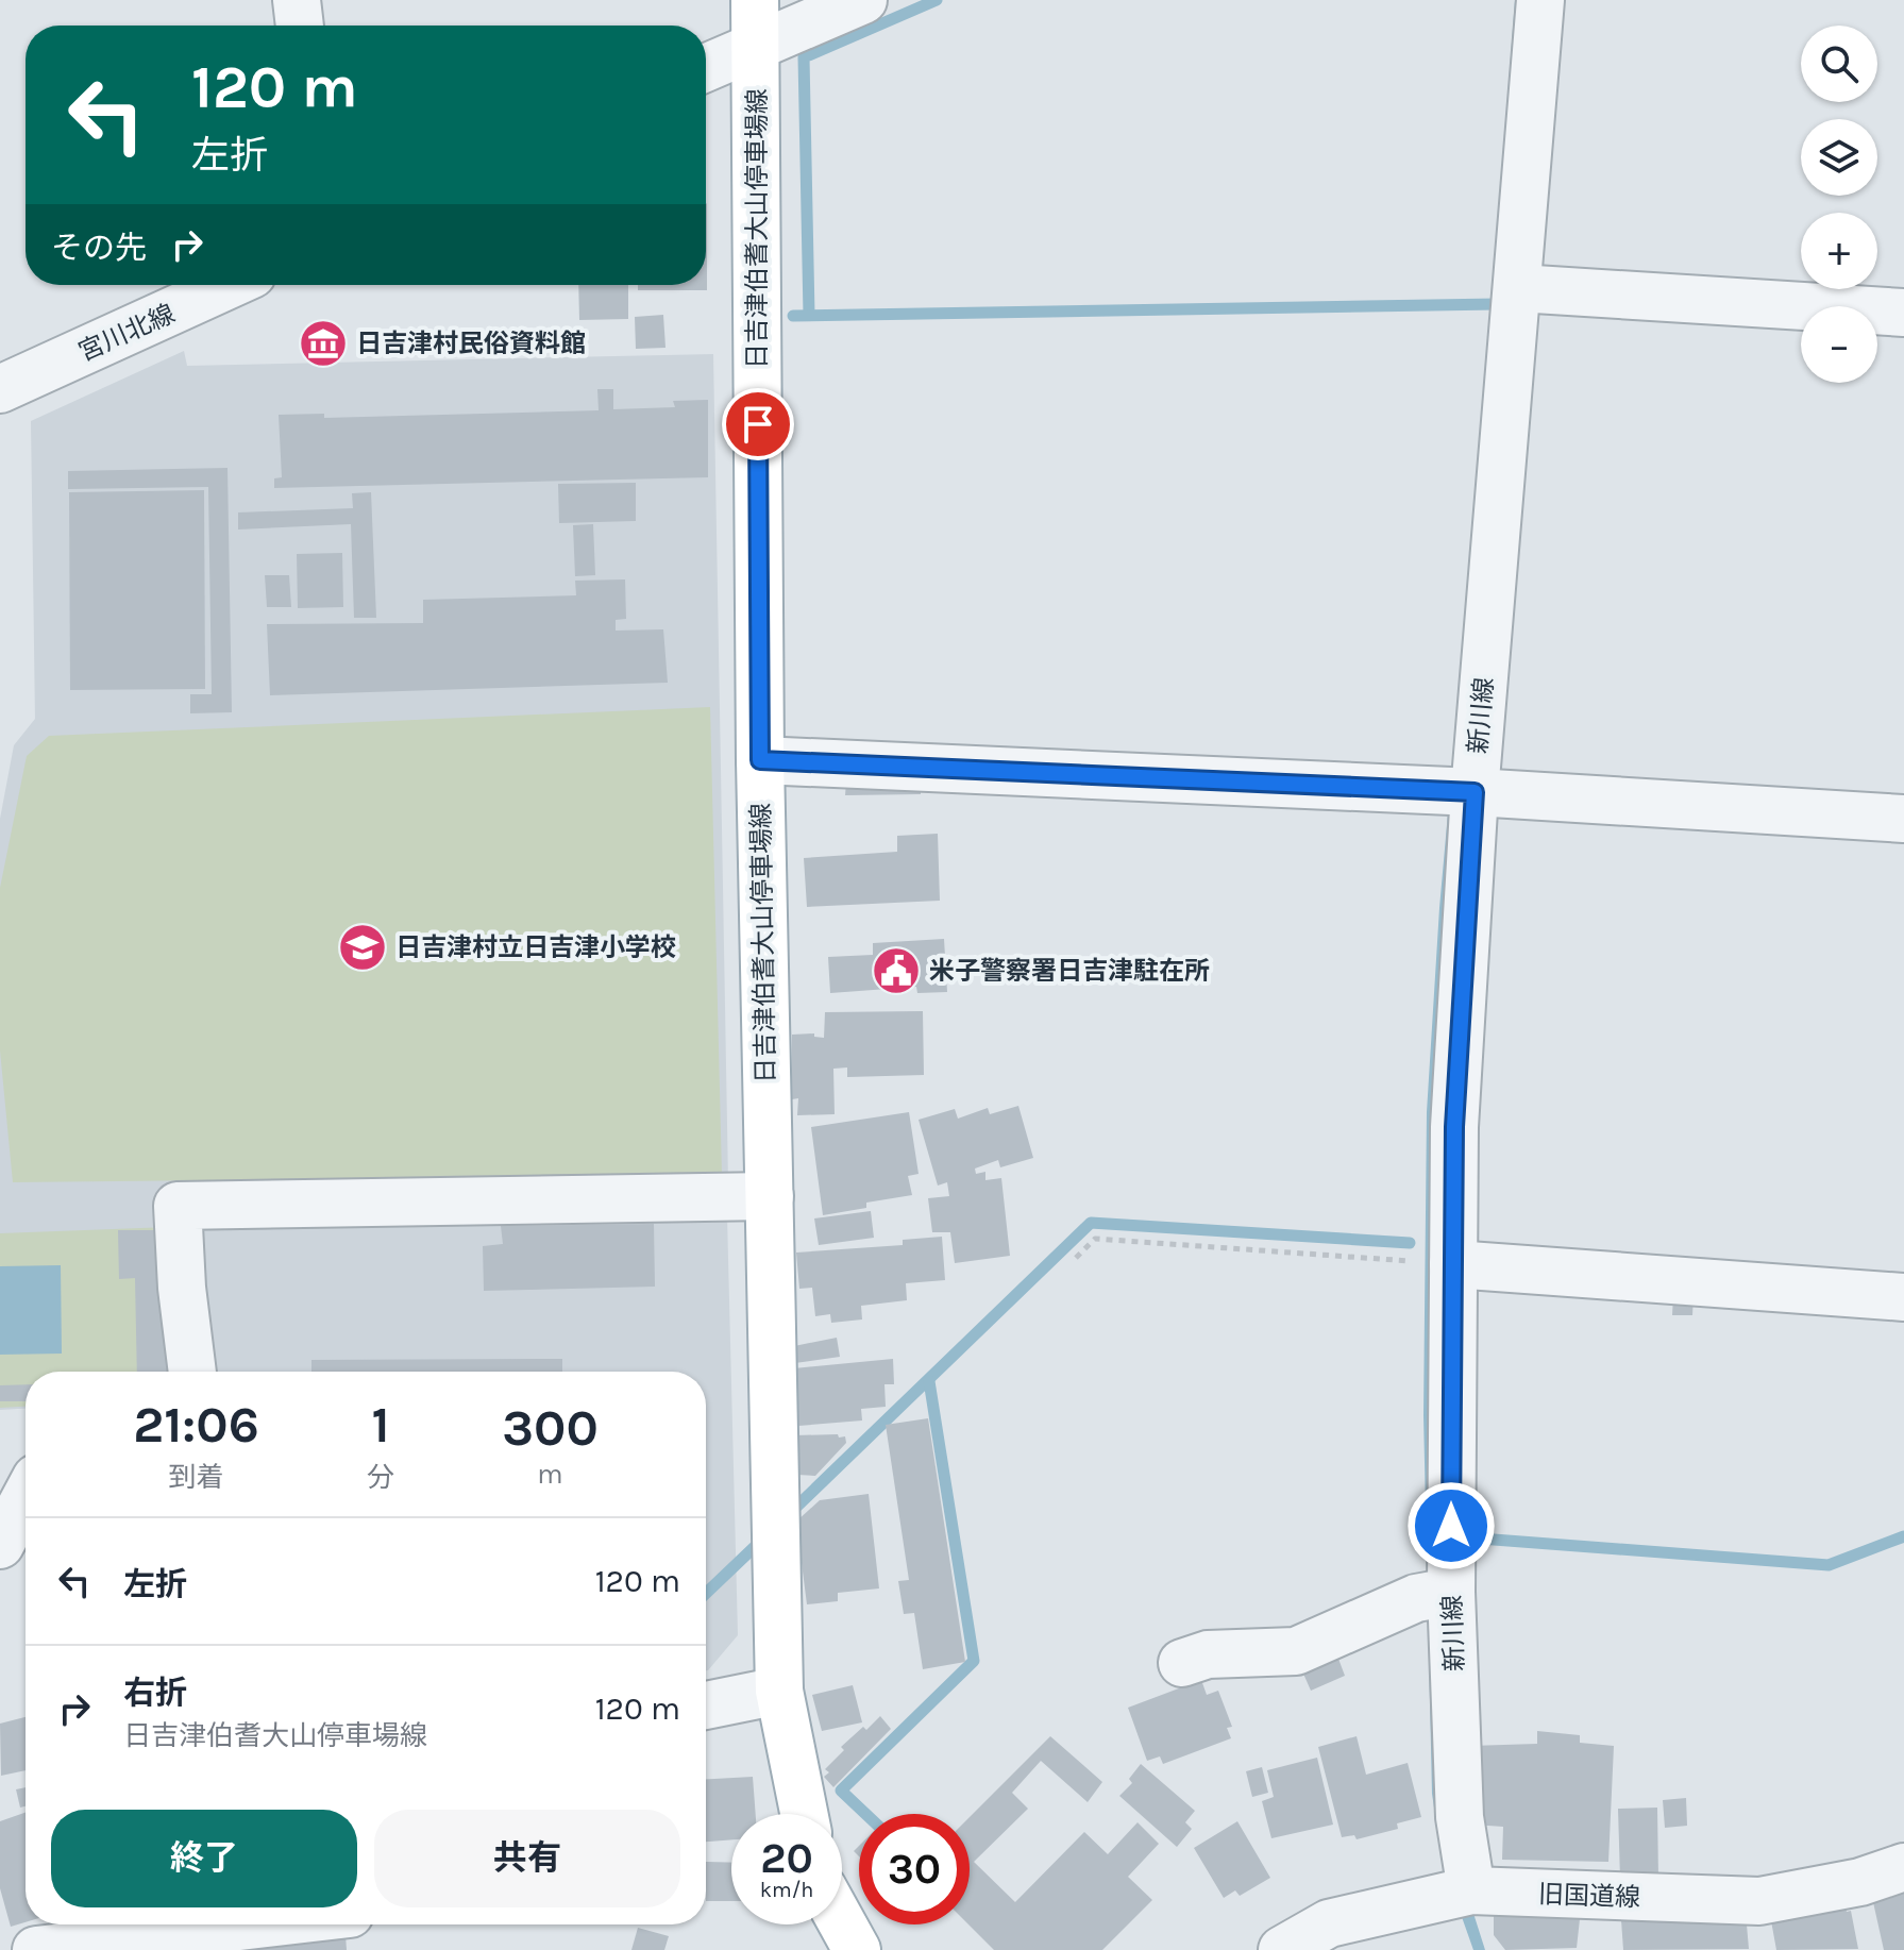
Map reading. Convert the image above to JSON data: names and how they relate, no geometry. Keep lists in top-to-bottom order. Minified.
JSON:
{"streets":{"main road":["日吉津伯耆大山停車場線"],"street":["宮川北線","新川線","旧国道線"]},"crossings":[["新川線","旧国道線"]],"places":{"museum":["日吉津村民俗資料館"],"school or university":["日吉津村立日吉津小学校"],"public building":["米子警察署日吉津駐在所"]},"page":{"map_buttons":["+","−"],"turn":["120 m","左折"],"then":"その先","eta":["21:06","到着","1","分","300","m"],"list":[{"name":"左折","value":"120 m"},{"name":"右折","note":"日吉津伯耆大山停車場線","value":"120 m"}],"buttons":["終了","共有"],"speed":"20 km/h","limit":"30"}}
